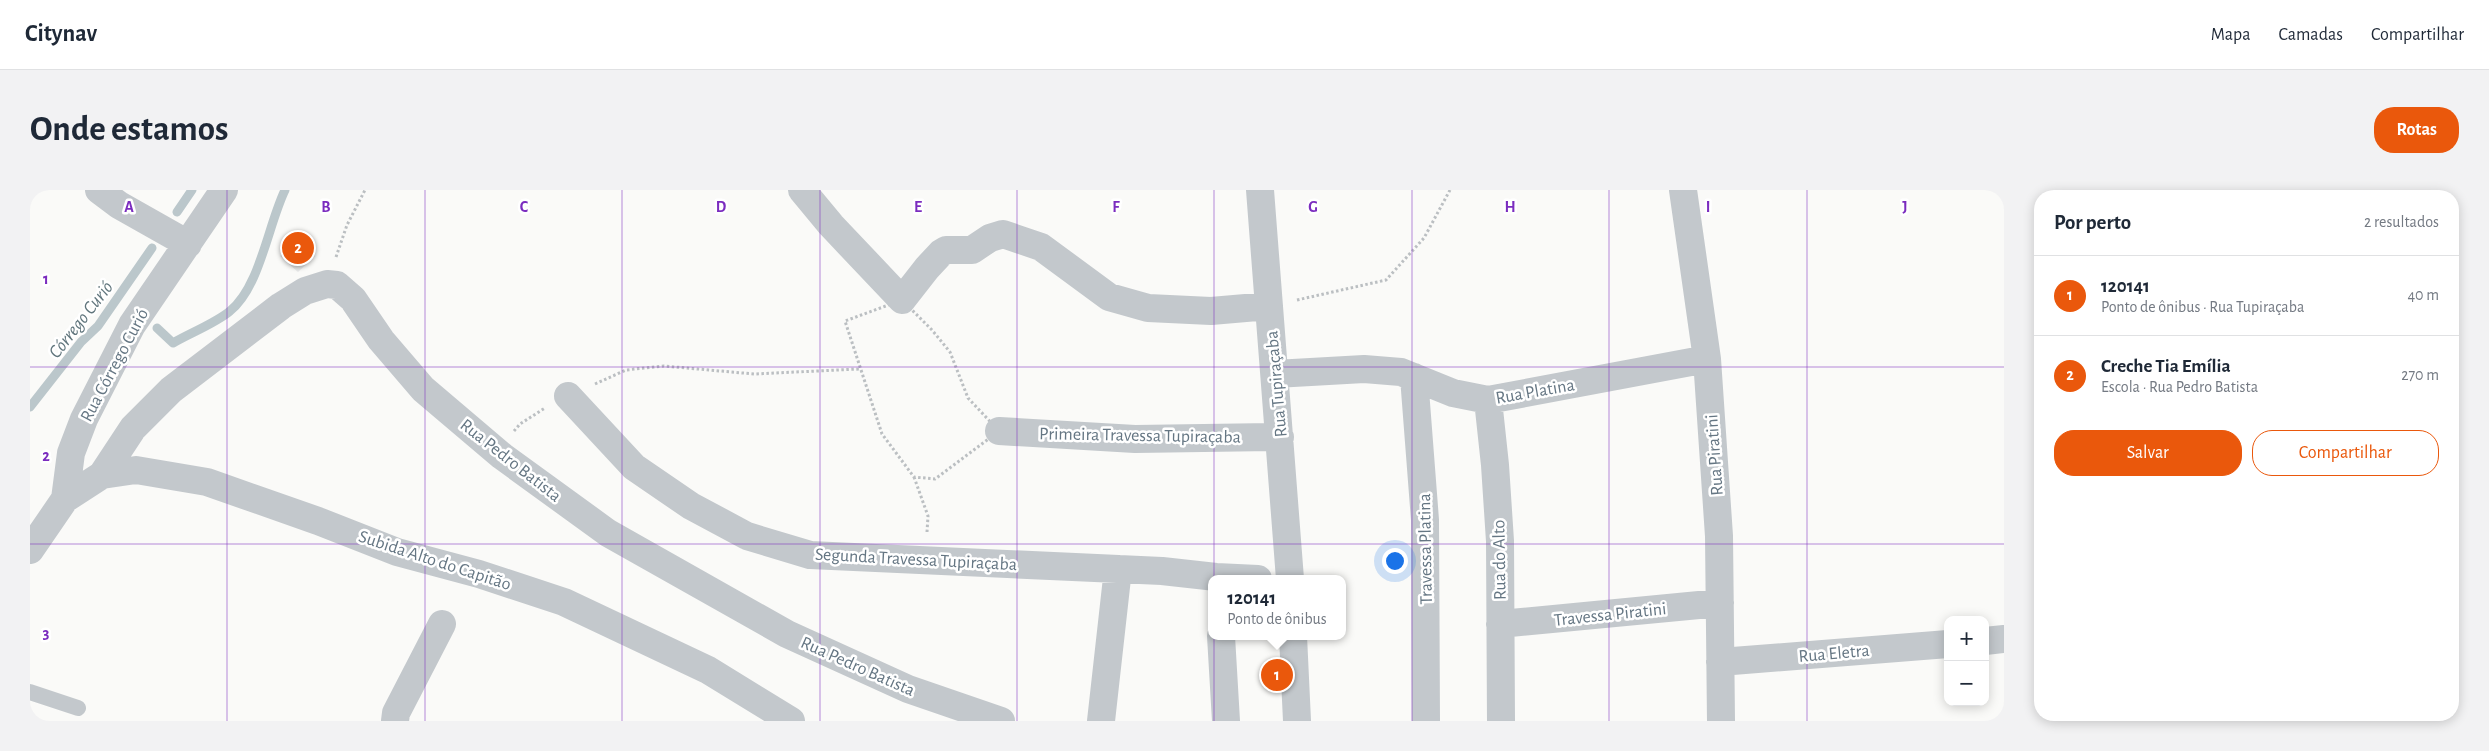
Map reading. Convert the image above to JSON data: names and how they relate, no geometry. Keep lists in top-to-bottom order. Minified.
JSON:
{"streets":{"street":["Rua Córrego Curió","Rua Tupiraçaba","Rua Platina","Primeira Travessa Tupiraçaba","Rua Piratini","Rua Pedro Batista","Travessa Platina","Segunda Travessa Tupiraçaba","Subida Alto do Capitão","Rua do Alto","Travessa Piratini","Rua Eletra"]},"crossings":[["Rua Córrego Curió","Subida Alto do Capitão"],["Rua Tupiraçaba","Rua Platina"],["Rua Tupiraçaba","Primeira Travessa Tupiraçaba"],["Rua Platina","Rua Piratini"],["Rua Platina","Travessa Platina"],["Rua Platina","Rua do Alto"],["Rua Piratini","Travessa Piratini"],["Rua Piratini","Rua Eletra"],["Rua do Alto","Travessa Piratini"]],"water":["Córrego Curió"],"page":{"header":"Citynav","nav":["Mapa","Camadas","Compartilhar"],"buttons":["Rotas",["Salvar","Compartilhar"]],"title":"Onde estamos","heading":["Por perto","2 resultados"],"pins":["2","1"],"list":[{"mark":"1","name":"120141","note":"Ponto de ônibus · Rua Tupiraçaba","value":"40 m"},{"mark":"2","name":"Creche Tia Emília","note":"Escola · Rua Pedro Batista","value":"270 m"}],"popup":["120141","Ponto de ônibus"],"map_buttons":["+","−"]},"grid":{"columns":["A","B","C","D","E","F","G","H","I","J"],"rows":["1","2","3"]}}
